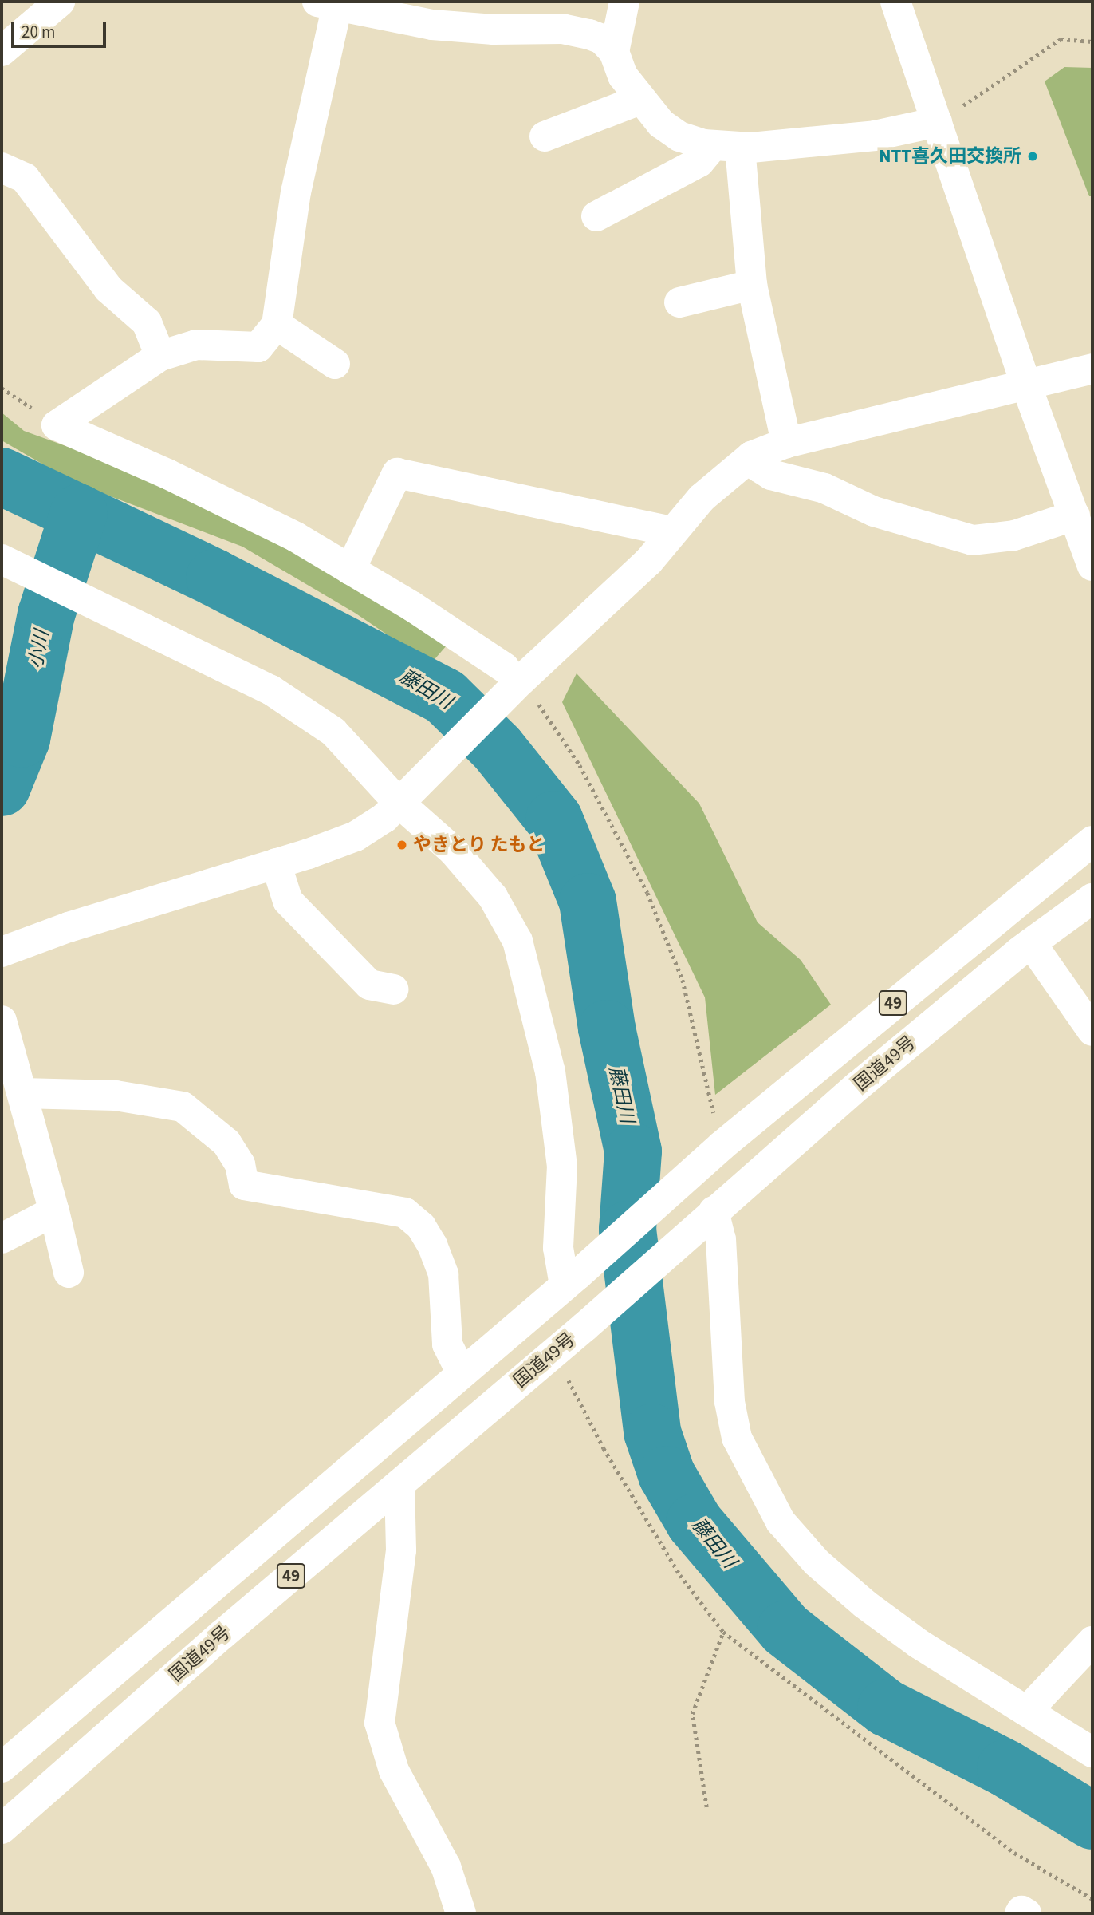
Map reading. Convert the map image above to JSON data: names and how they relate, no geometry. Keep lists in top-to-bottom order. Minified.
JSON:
{"streets":{"main road":["49","国道49号"]},"water":["小川","藤田川"],"places":["NTT喜久田交換所","やきとり たもと"],"scale_bar":"20 m"}
